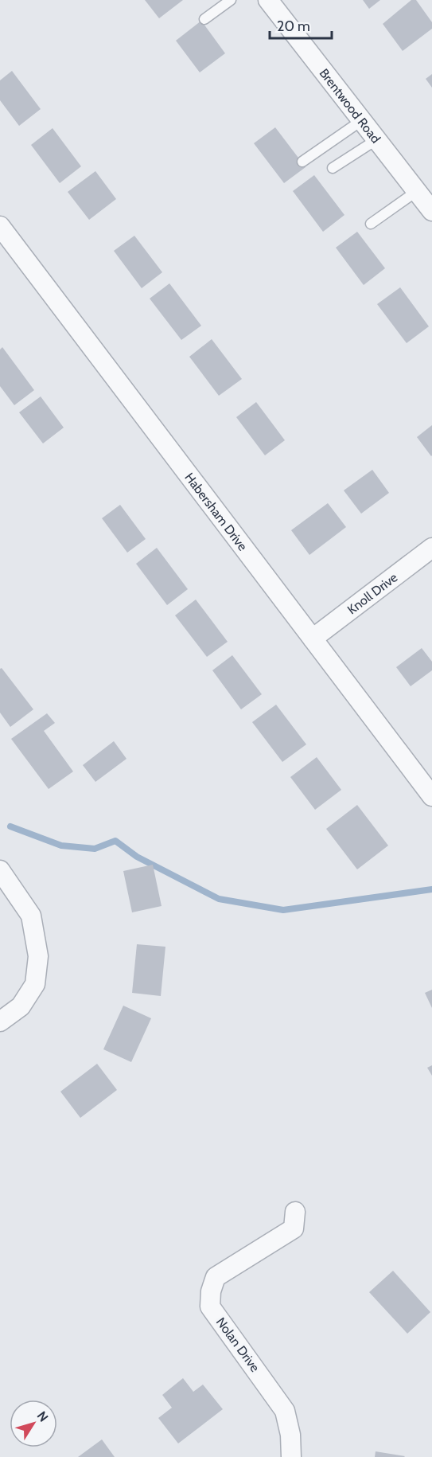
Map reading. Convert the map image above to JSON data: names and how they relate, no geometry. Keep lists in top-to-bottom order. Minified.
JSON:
{"streets":{"street":["Brentwood Road","Habersham Drive","Knoll Drive","Nolan Drive"]},"crossings":[["Habersham Drive","Knoll Drive"]],"scale_bar":"20 m","north":"top right"}
